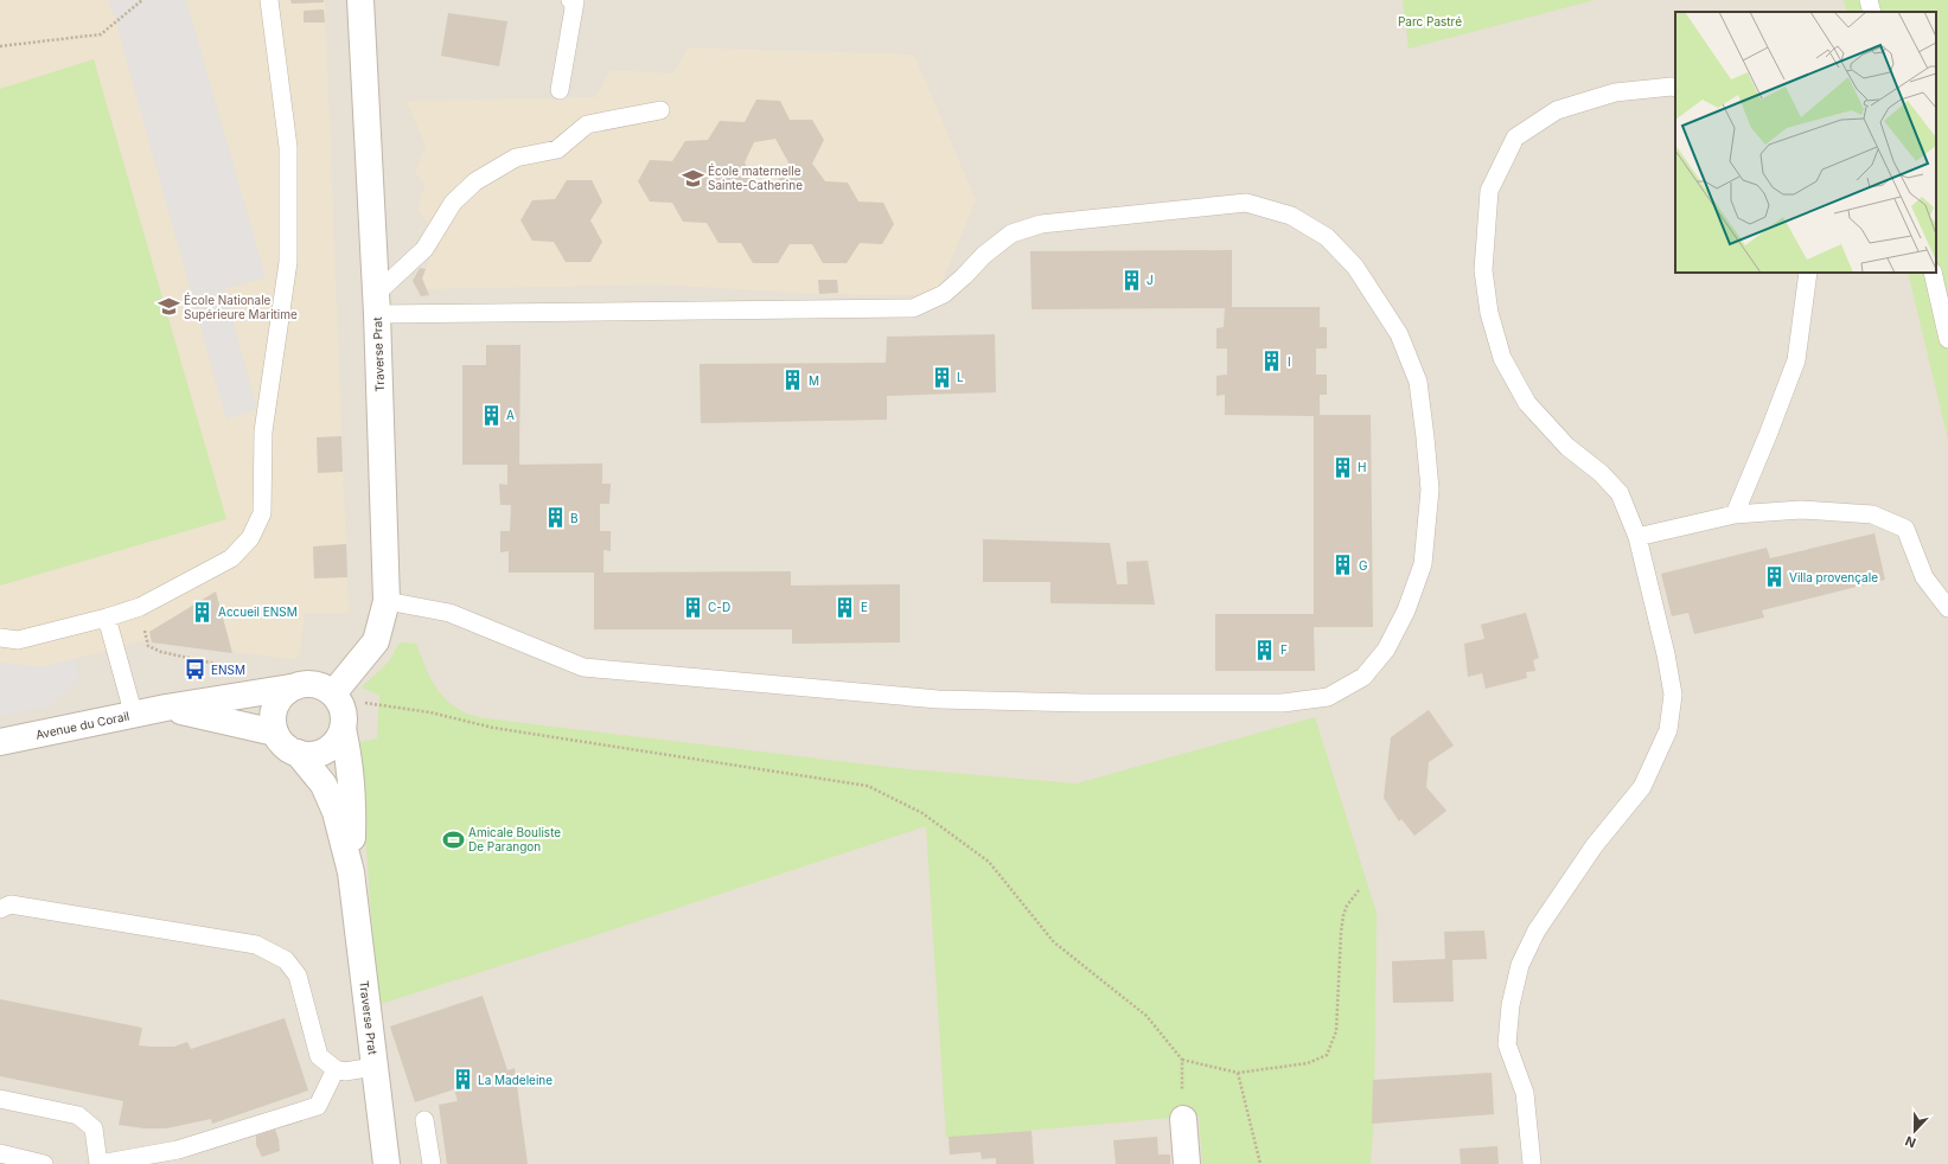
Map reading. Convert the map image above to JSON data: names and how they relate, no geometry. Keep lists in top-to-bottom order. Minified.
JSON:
{"streets":{"street":["Traverse Prat","Avenue du Corail"]},"crossings":[["Traverse Prat","Avenue du Corail"]],"parks":["Parc Pastré"],"places":{"school or university":["École maternelle Sainte-Catherine","École Nationale Supérieure Maritime"],"building":["J","I","L","M","A","H","B","G","Villa provençale","C-D","E","Accueil ENSM","F","La Madeleine"],"bus stop":["ENSM"],"sports":["Amicale Bouliste De Parangon"]},"north":"bottom"}
